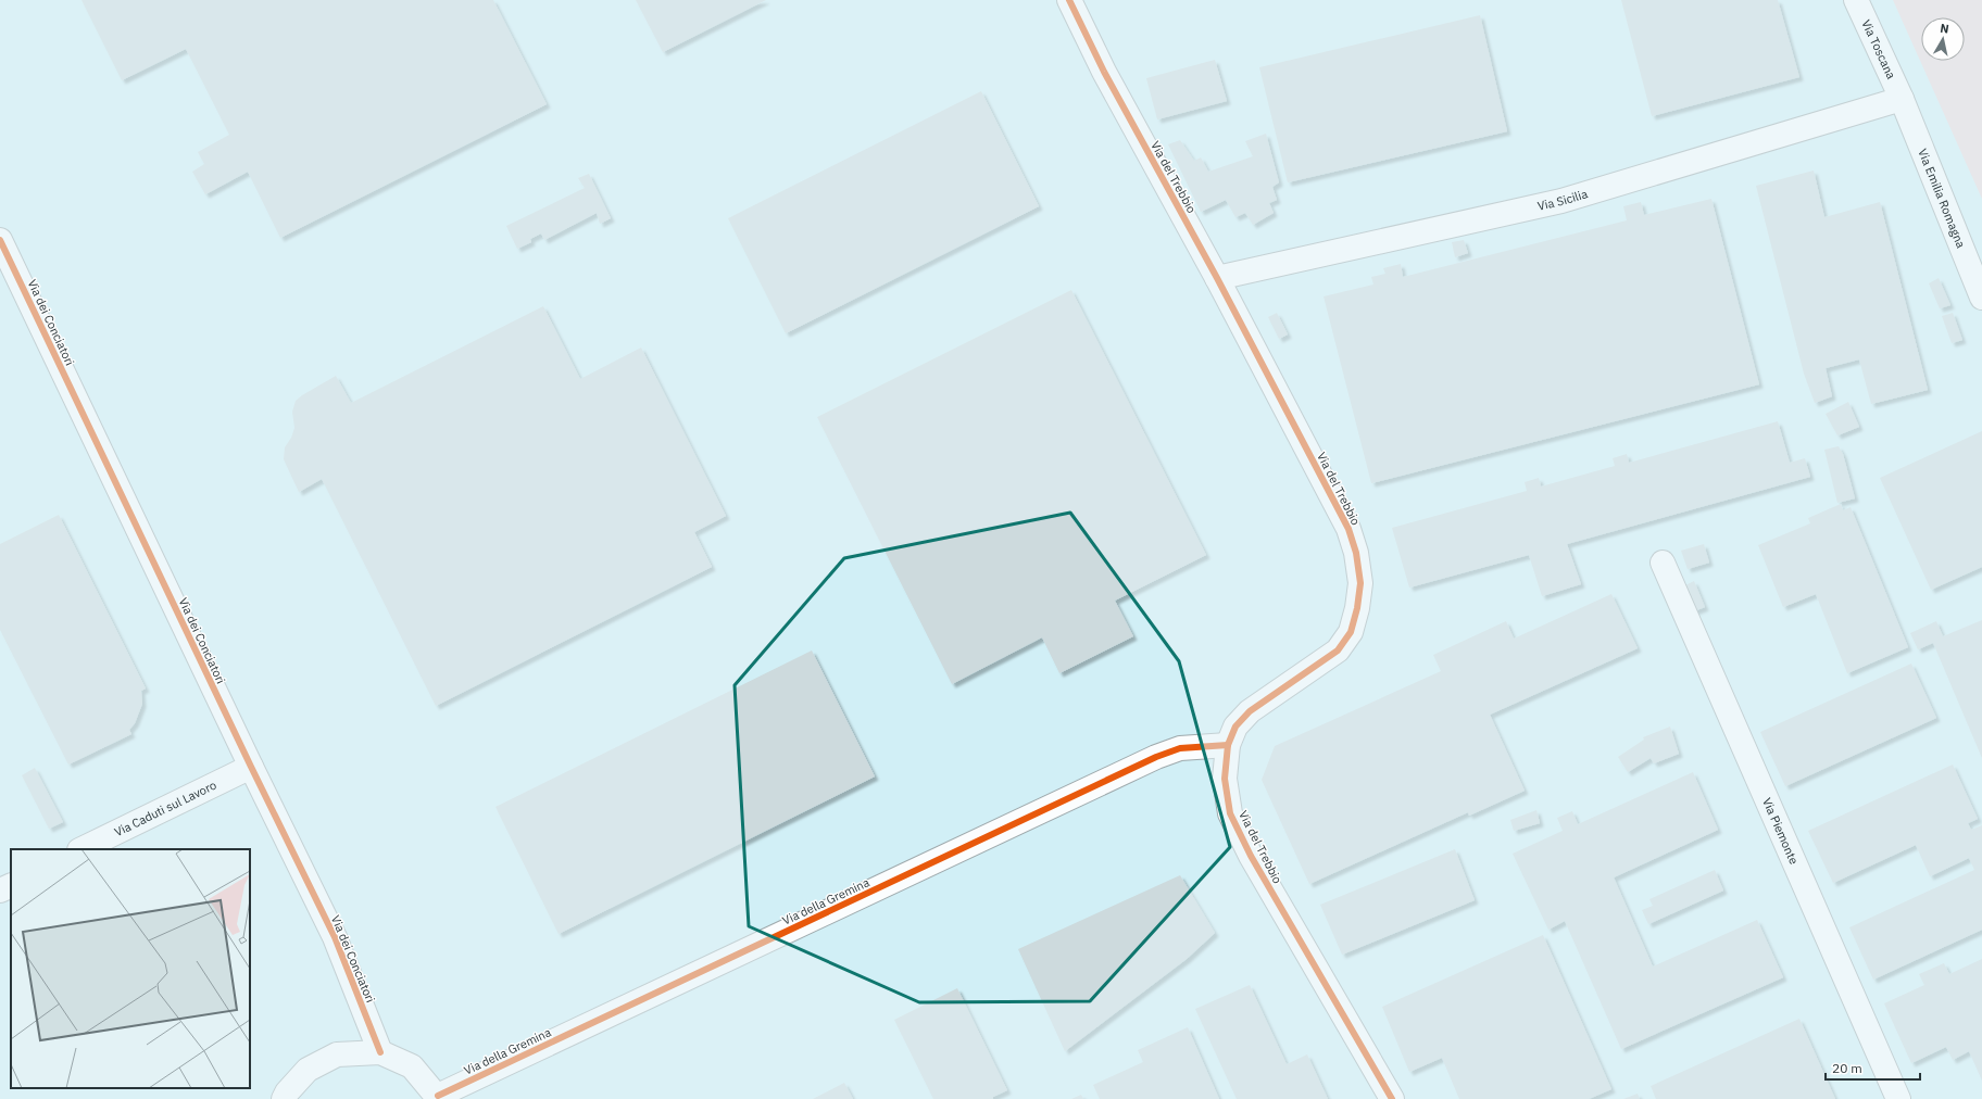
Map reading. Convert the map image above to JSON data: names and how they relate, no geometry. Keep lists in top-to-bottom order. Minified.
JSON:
{"streets":{"street":["Via Toscana","Via del Trebbio","Via Emilia Romagna","Via Sicilia","Via dei Conciatori","Via Caduti sul Lavoro","Via Piemonte","Via della Gremina"]},"crossings":[["Via Toscana","Via Emilia Romagna"],["Via Toscana","Via Sicilia"],["Via del Trebbio","Via Sicilia"],["Via del Trebbio","Via della Gremina"],["Via Emilia Romagna","Via Sicilia"],["Via dei Conciatori","Via Caduti sul Lavoro"]],"scale_bar":"20 m","north":"top"}
